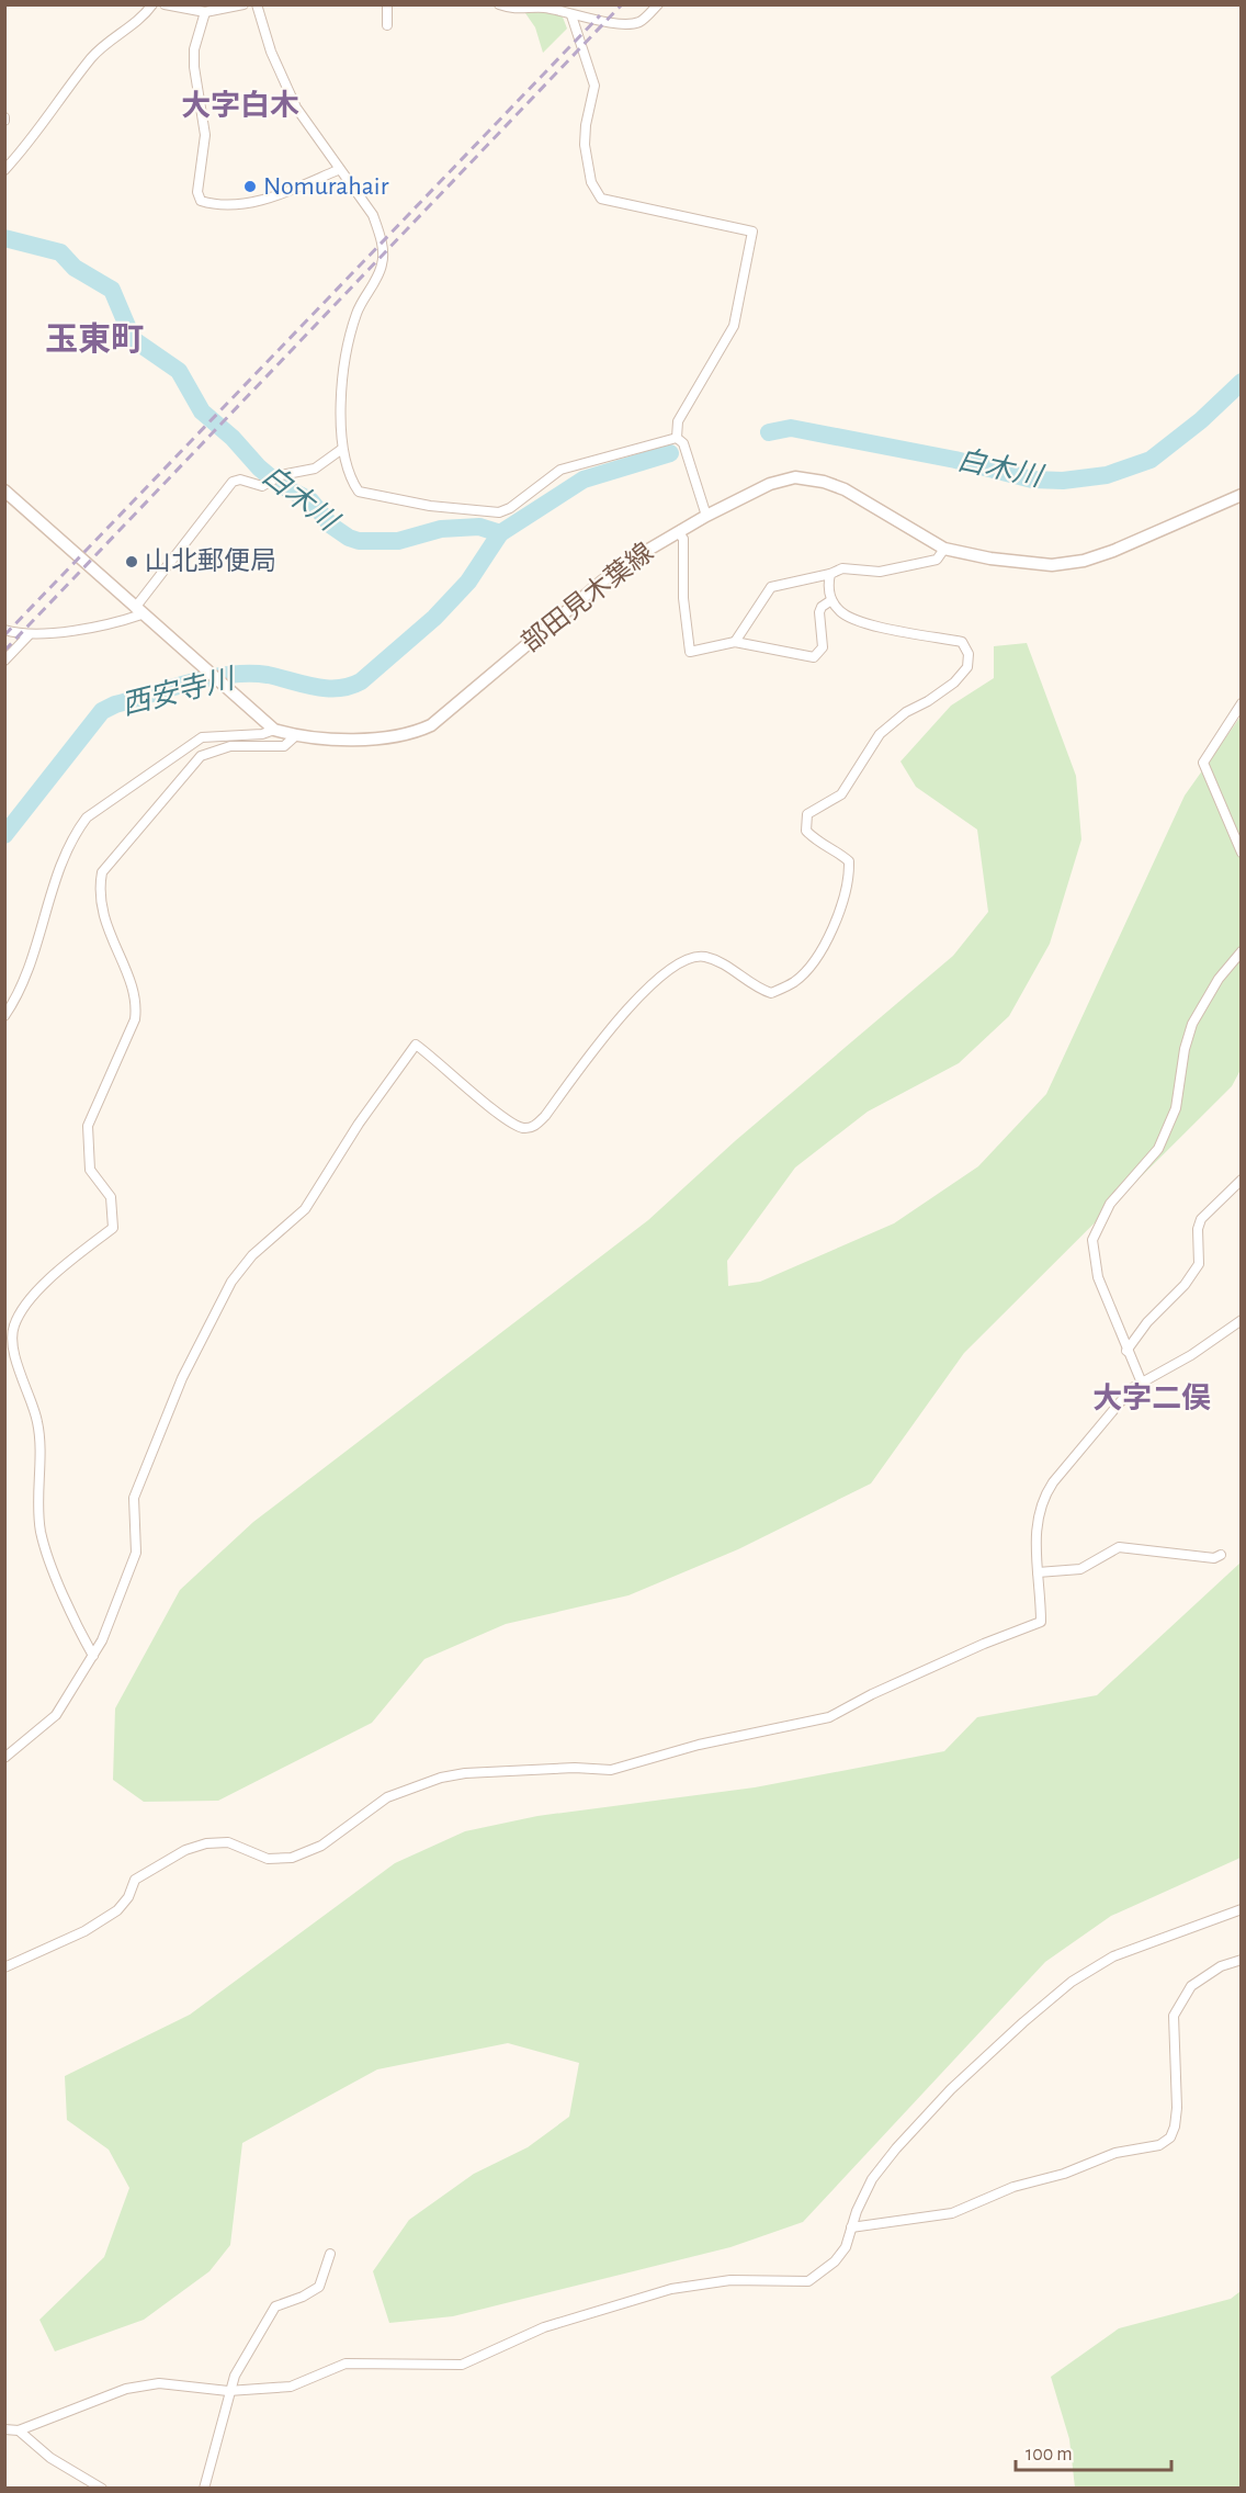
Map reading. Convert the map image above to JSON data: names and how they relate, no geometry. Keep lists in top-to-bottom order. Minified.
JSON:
{"streets":{"main road":["部田見木葉線"]},"districts":["大字白木","玉東町","大字二俣"],"water":["白木川","西安寺川"],"places":["Nomurahair","山北郵便局"],"scale_bar":"100 m"}
